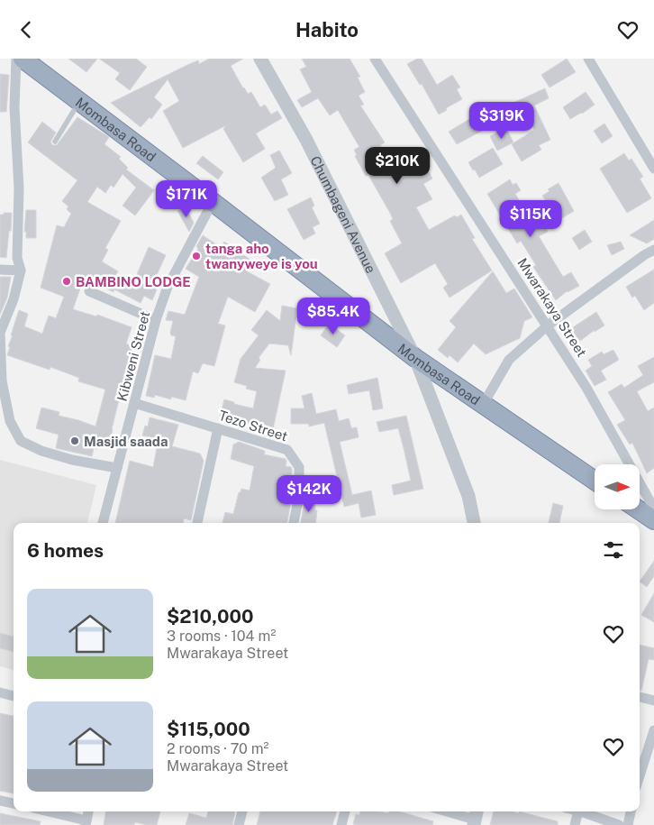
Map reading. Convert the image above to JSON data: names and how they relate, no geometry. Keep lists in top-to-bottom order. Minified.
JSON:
{"streets":{"highway":["Mombasa Road"],"street":["Chumbageni Avenue","Mwarakaya Street","Kibweni Street","Tezo Street"]},"crossings":[["Mombasa Road","Chumbageni Avenue"],["Mombasa Road","Kibweni Street"],["Kibweni Street","Tezo Street"]],"places":["tanga aho twanyweye is you","BAMBINO LODGE","Masjid saada"],"north":"right","page":{"header":"Habito","price":["$319K","$210K","$171K","$115K","$85.4K","$142K"],"heading":"6 homes","list":[{"name":"$210,000","note":"3 rooms · 104 m² · Mwarakaya Street"},{"name":"$115,000","note":"2 rooms · 70 m² · Mwarakaya Street"}]}}
